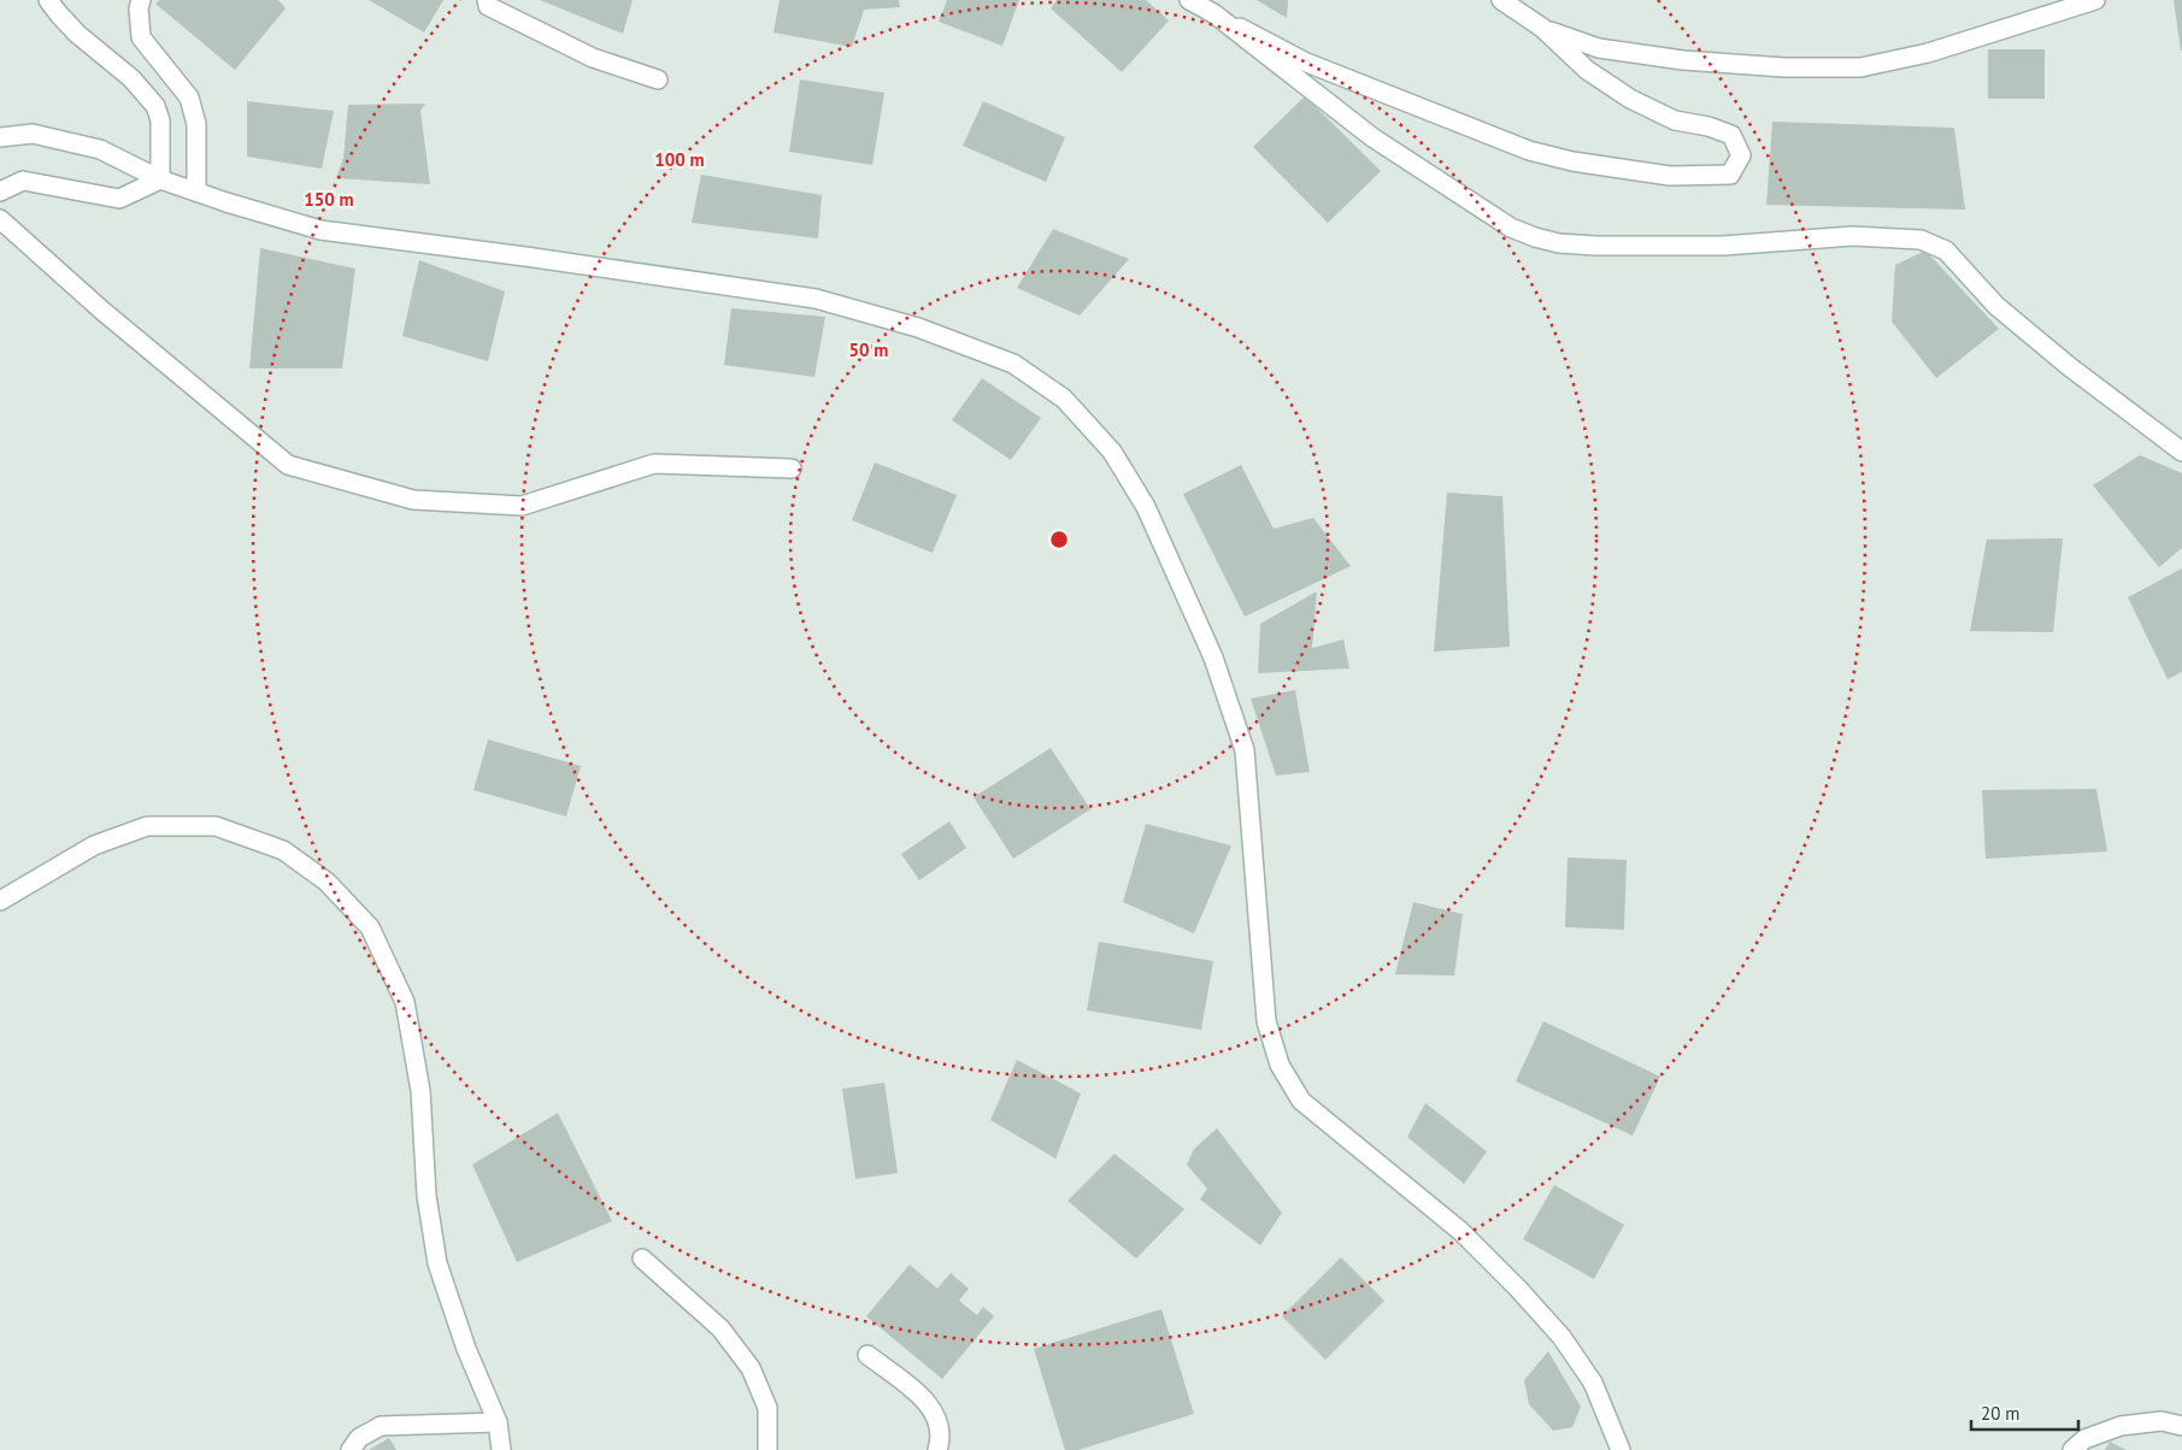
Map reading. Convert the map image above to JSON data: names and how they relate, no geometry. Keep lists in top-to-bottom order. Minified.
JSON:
{"scale_bar":"20 m","rings":["100 m","150 m","50 m"]}
